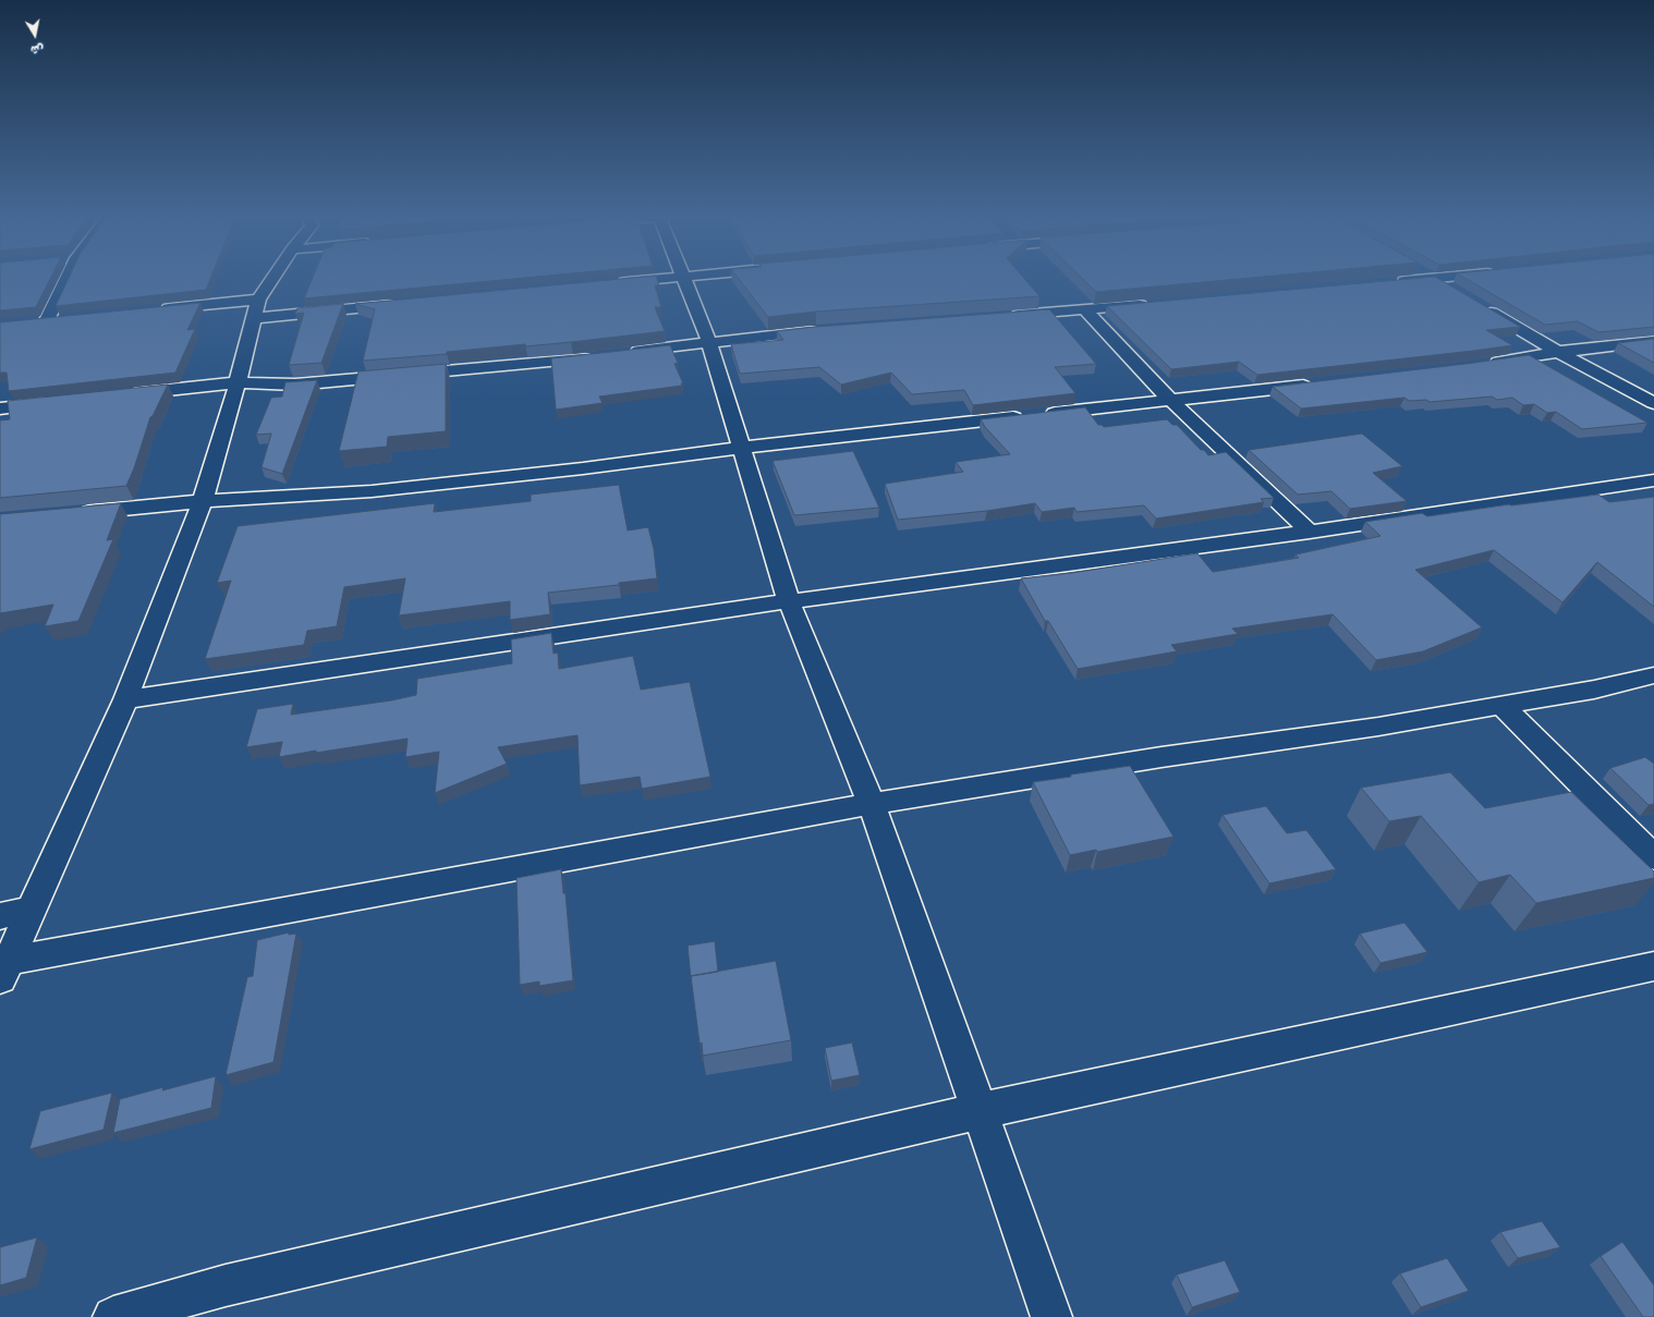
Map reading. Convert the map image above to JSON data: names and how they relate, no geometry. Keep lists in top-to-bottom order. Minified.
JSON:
{"north":"bottom"}
